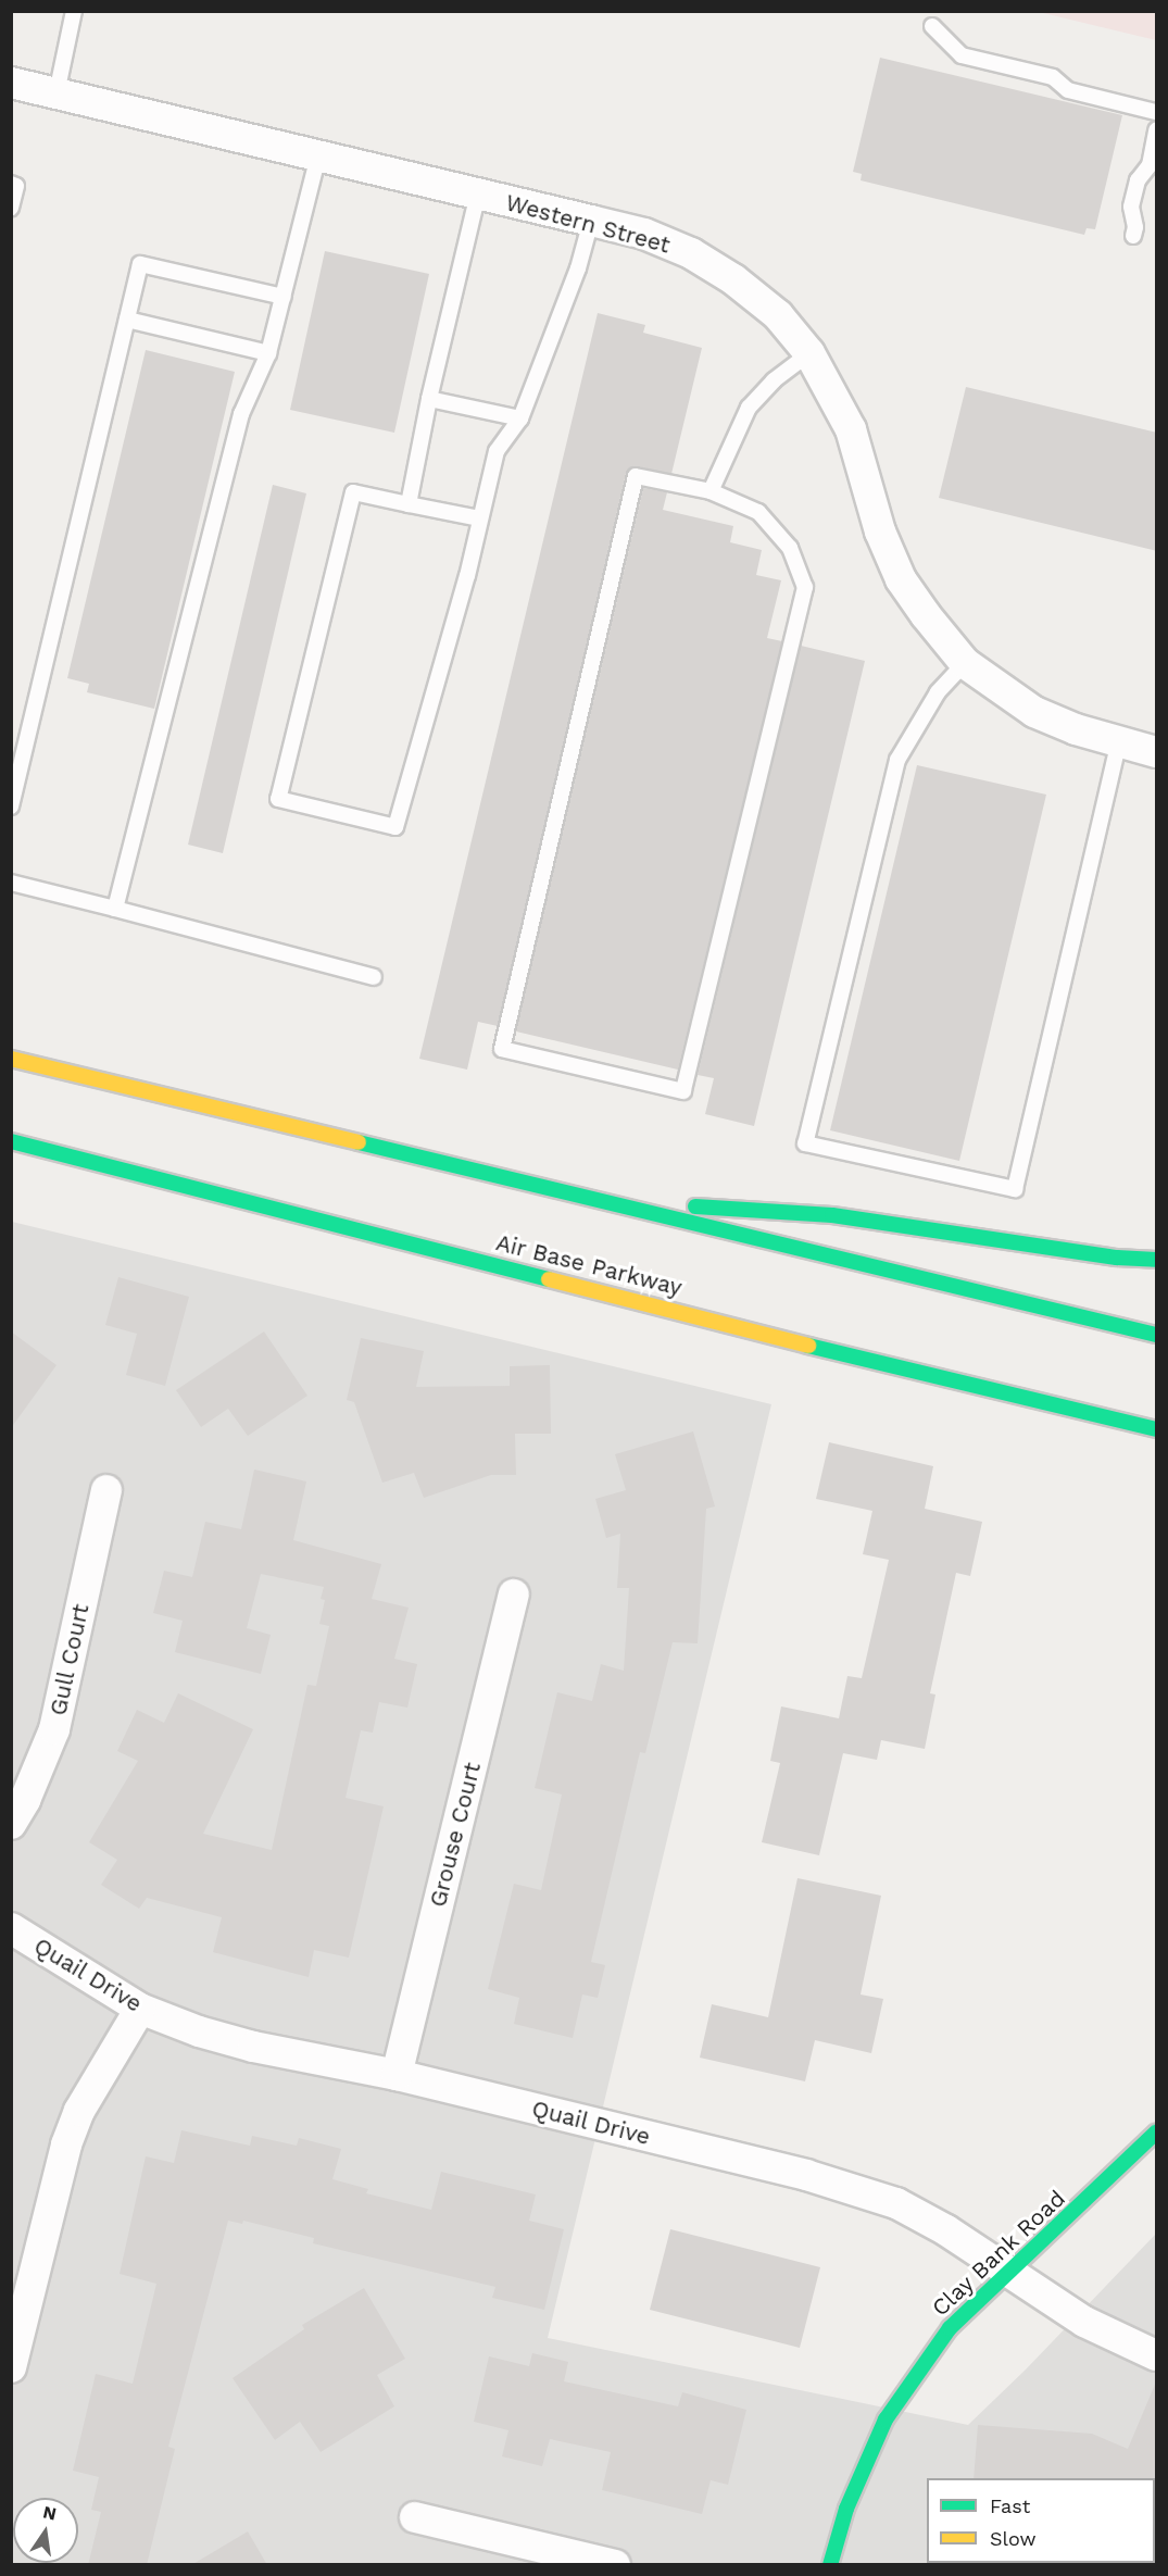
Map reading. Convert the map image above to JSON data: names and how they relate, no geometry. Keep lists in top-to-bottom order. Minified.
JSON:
{"streets":{"main road":["Air Base Parkway","Clay Bank Road"],"street":["Western Street","Gull Court","Grouse Court","Quail Drive"]},"crossings":[["Grouse Court","Quail Drive"],["Quail Drive","Clay Bank Road"]],"legend":["Fast","Slow"],"north":"top"}
